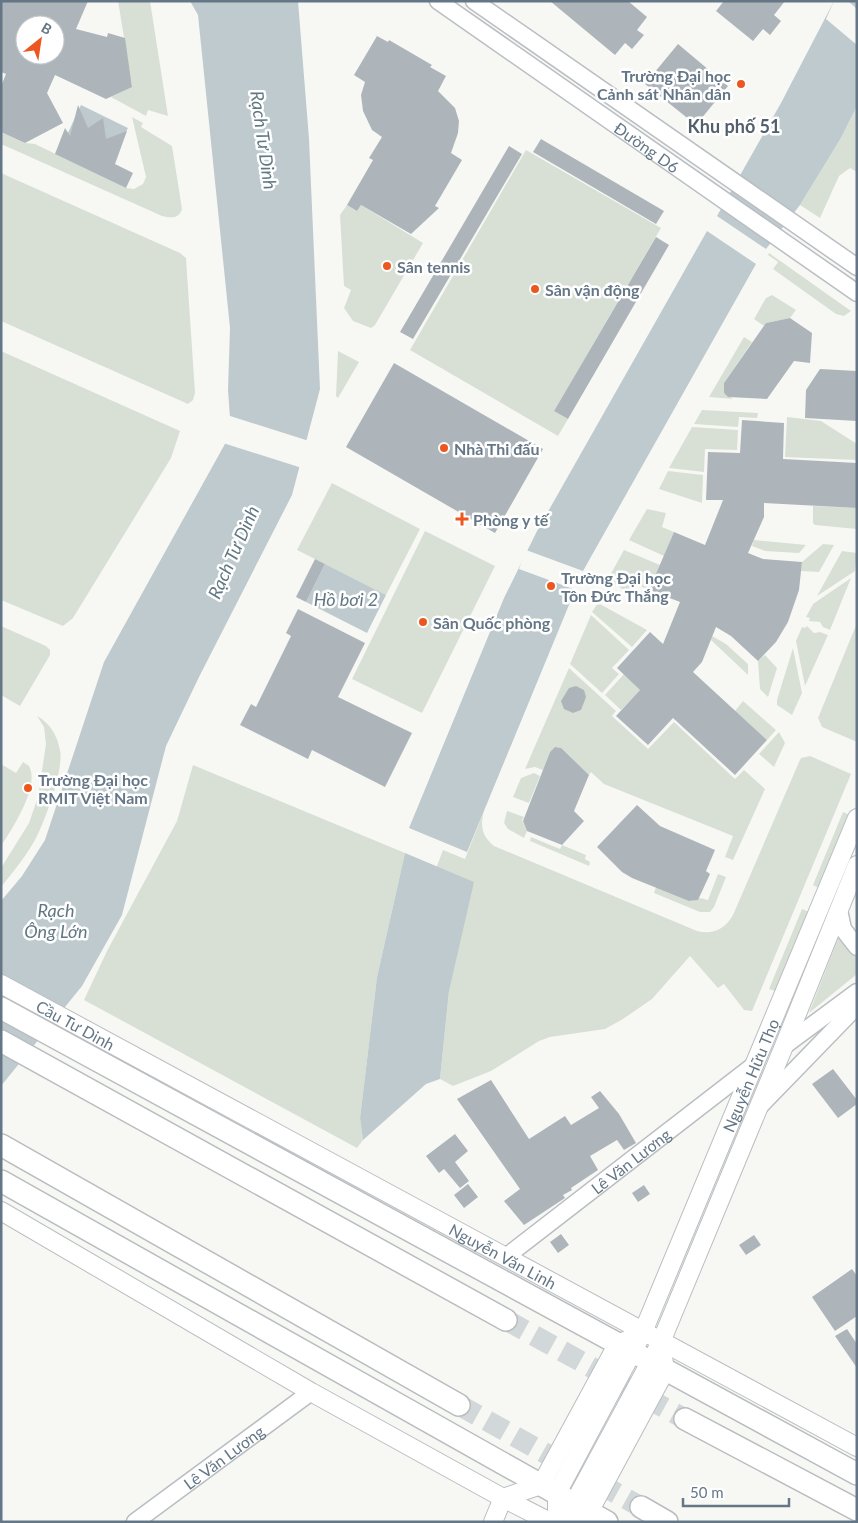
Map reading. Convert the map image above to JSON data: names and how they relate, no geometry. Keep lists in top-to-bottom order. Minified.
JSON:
{"streets":{"highway":["Cầu Tư Dinh","Nguyễn Văn Linh"],"main road":["Nguyễn Hữu Thọ"],"street":["Đường D6","Lê Văn Lương"]},"crossings":[["Cầu Tư Dinh","Nguyễn Văn Linh"],["Nguyễn Hữu Thọ","Lê Văn Lương"],["Nguyễn Hữu Thọ","Nguyễn Văn Linh"],["Lê Văn Lương","Nguyễn Văn Linh"]],"districts":["Khu phố 51"],"water":["Rạch Tư Dinh","Hồ bơi 2","Rạch Ông Lớn"],"places":{"other":["Trường Đại học Cảnh sát Nhân dân","Sân tennis","Sân vận động","Nhà Thi đấu","Trường Đại học Tôn Đức Thắng","Sân Quốc phòng","Trường Đại học RMIT Việt Nam"],"health":["Phòng y tế"]},"scale_bar":"50 m","north":"top right"}
